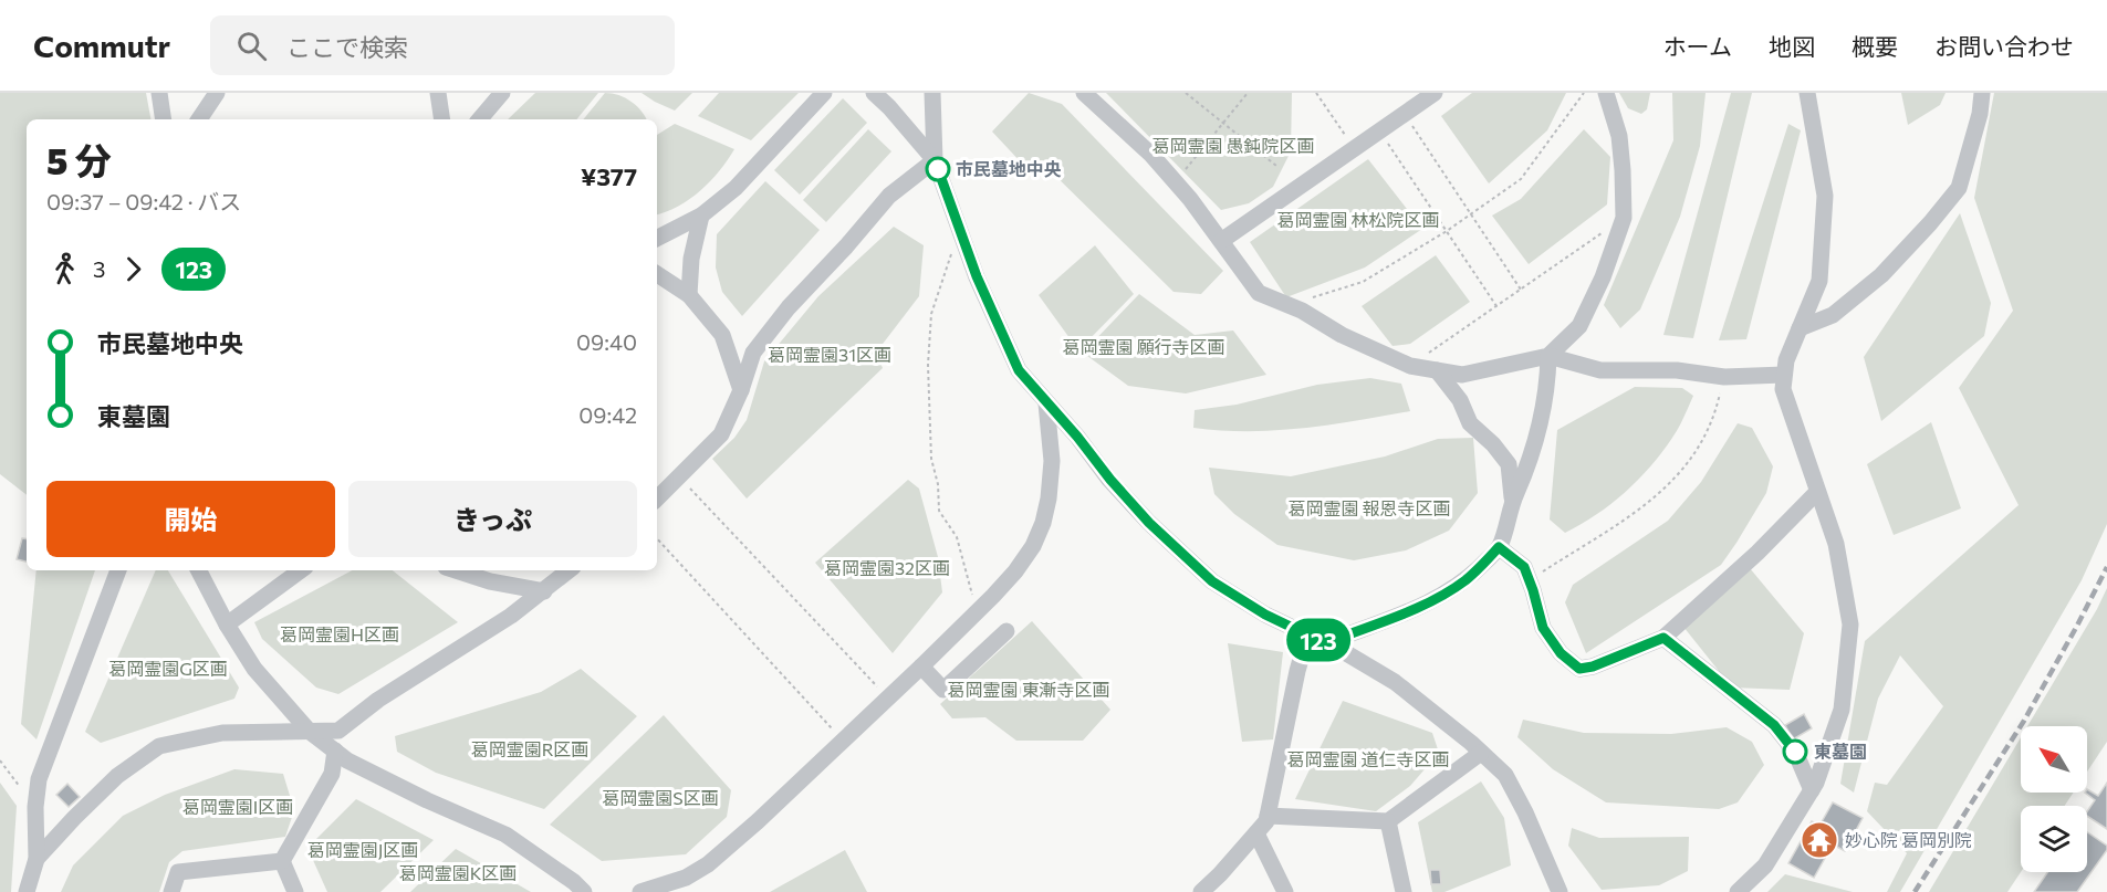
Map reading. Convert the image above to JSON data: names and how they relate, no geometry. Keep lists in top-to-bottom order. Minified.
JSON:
{"parks":["葛岡霊園 愚鈍院区画","葛岡霊園 林松院区画","葛岡霊園 願行寺区画","葛岡霊園31区画","葛岡霊園 報恩寺区画","葛岡霊園32区画","葛岡霊園H区画","葛岡霊園G区画","葛岡霊園 東漸寺区画","葛岡霊園R区画","葛岡霊園 道仁寺区画","葛岡霊園S区画","葛岡霊園I区画","葛岡霊園J区画","葛岡霊園K区画"],"places":{"other":["市民墓地中央","東墓園"],"temple":["妙心院 葛岡別院"]},"lines":["bus line 123"],"north":"top left","page":{"header":"Commutr","search":"ここで検索","nav":["ホーム","地図","概要","お問い合わせ"],"on_map":"123","heading":["5 分","09:37 – 09:42 · バス","¥377"],"legs":["3","123"],"list":[{"name":"市民墓地中央","value":"09:40"},{"name":"東墓園","value":"09:42"}],"buttons":["開始","きっぷ"]}}
